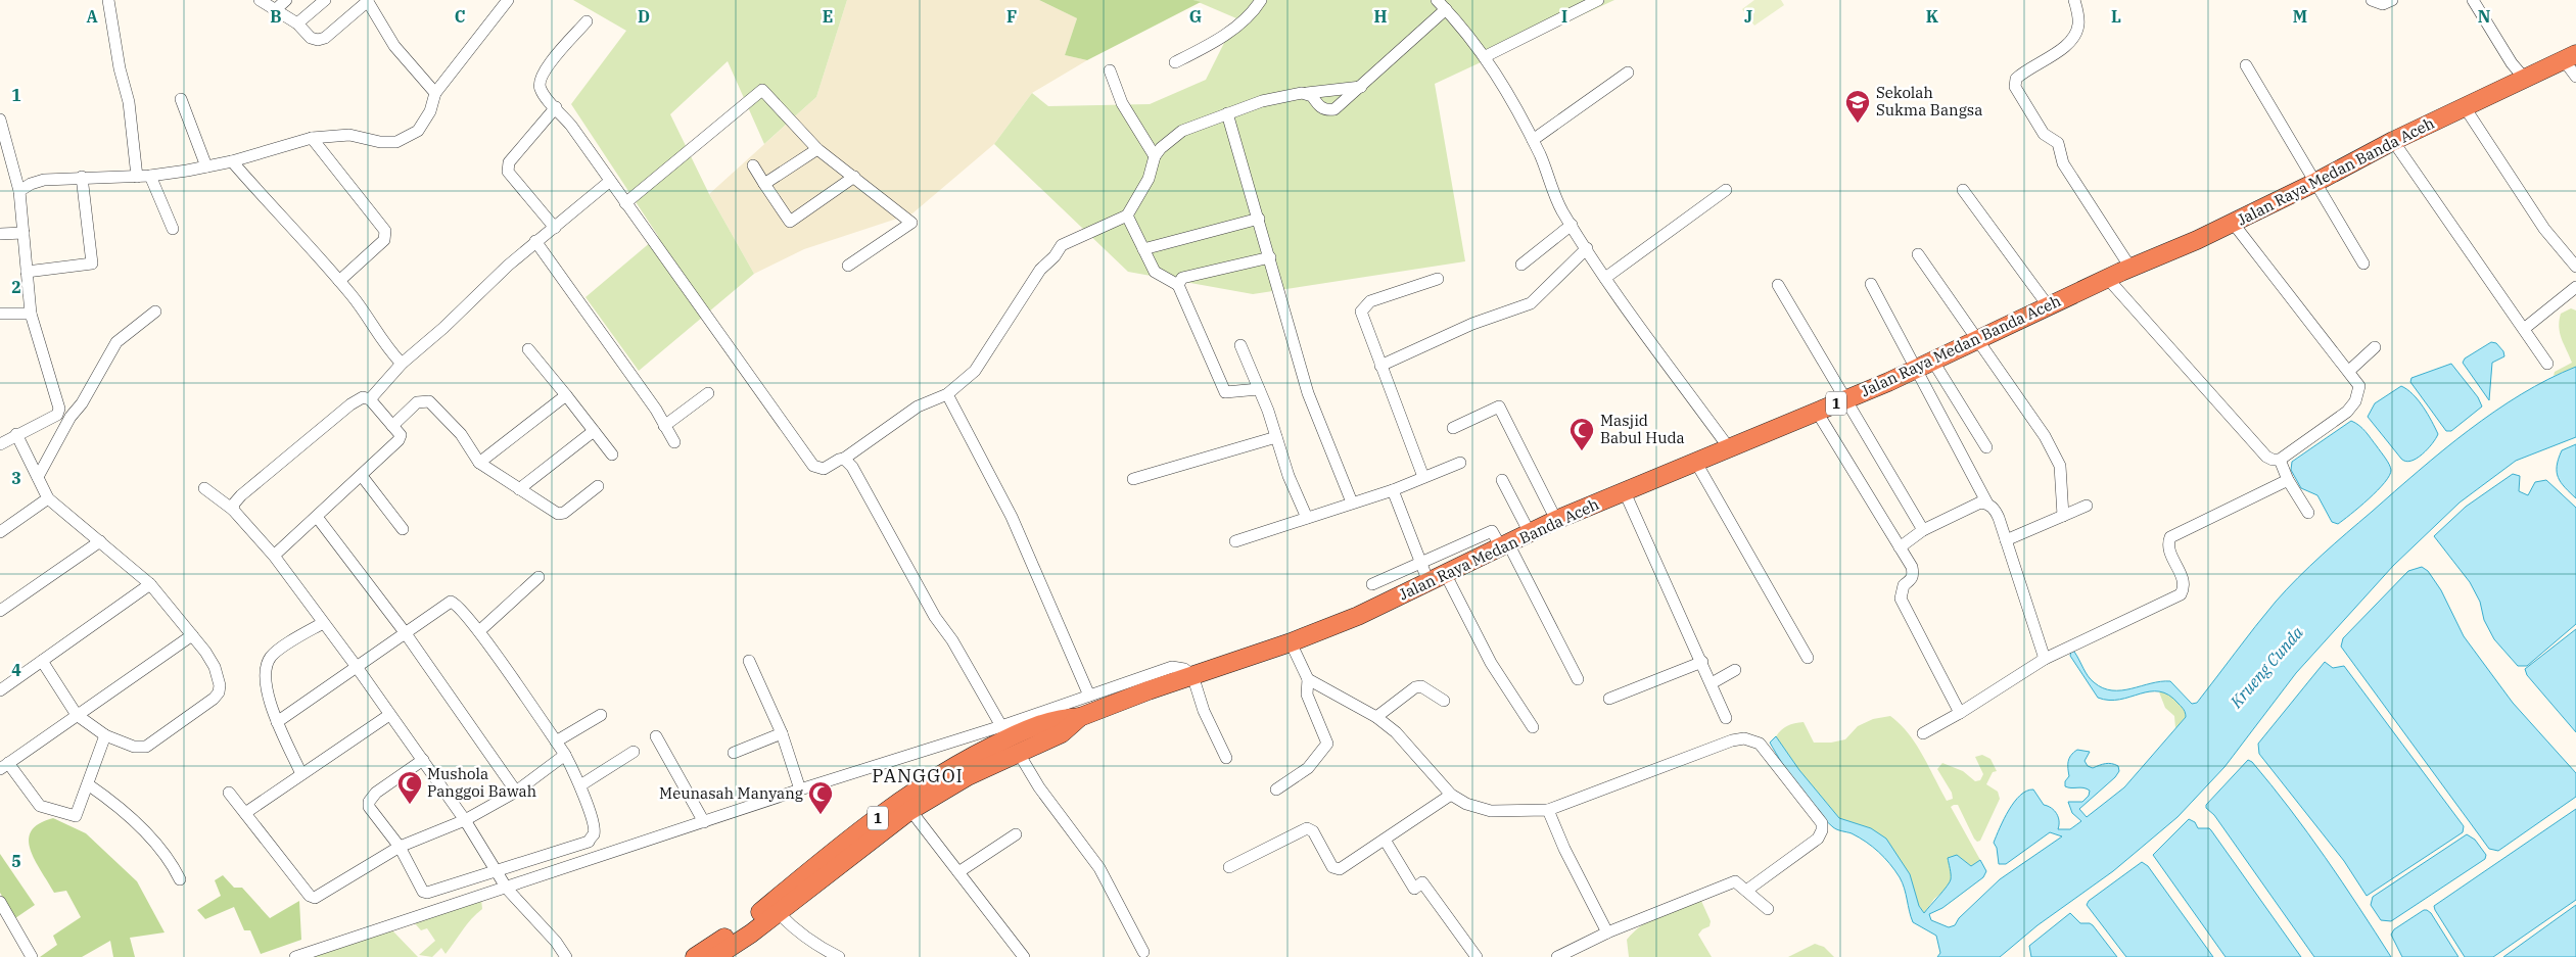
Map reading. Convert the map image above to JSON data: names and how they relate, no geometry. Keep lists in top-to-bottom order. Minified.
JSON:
{"streets":{"highway":["Jalan Raya Medan Banda Aceh","1"]},"districts":["PANGGOI"],"water":["Krueng Cunda"],"places":{"school or university":["Sekolah Sukma Bangsa"],"mosque":["Masjid Babul Huda","Mushola Panggoi Bawah","Meunasah Manyang"]},"grid":{"columns":["A","B","C","D","E","F","G","H","I","J","K","L","M","N"],"rows":["1","2","3","4","5"]}}
